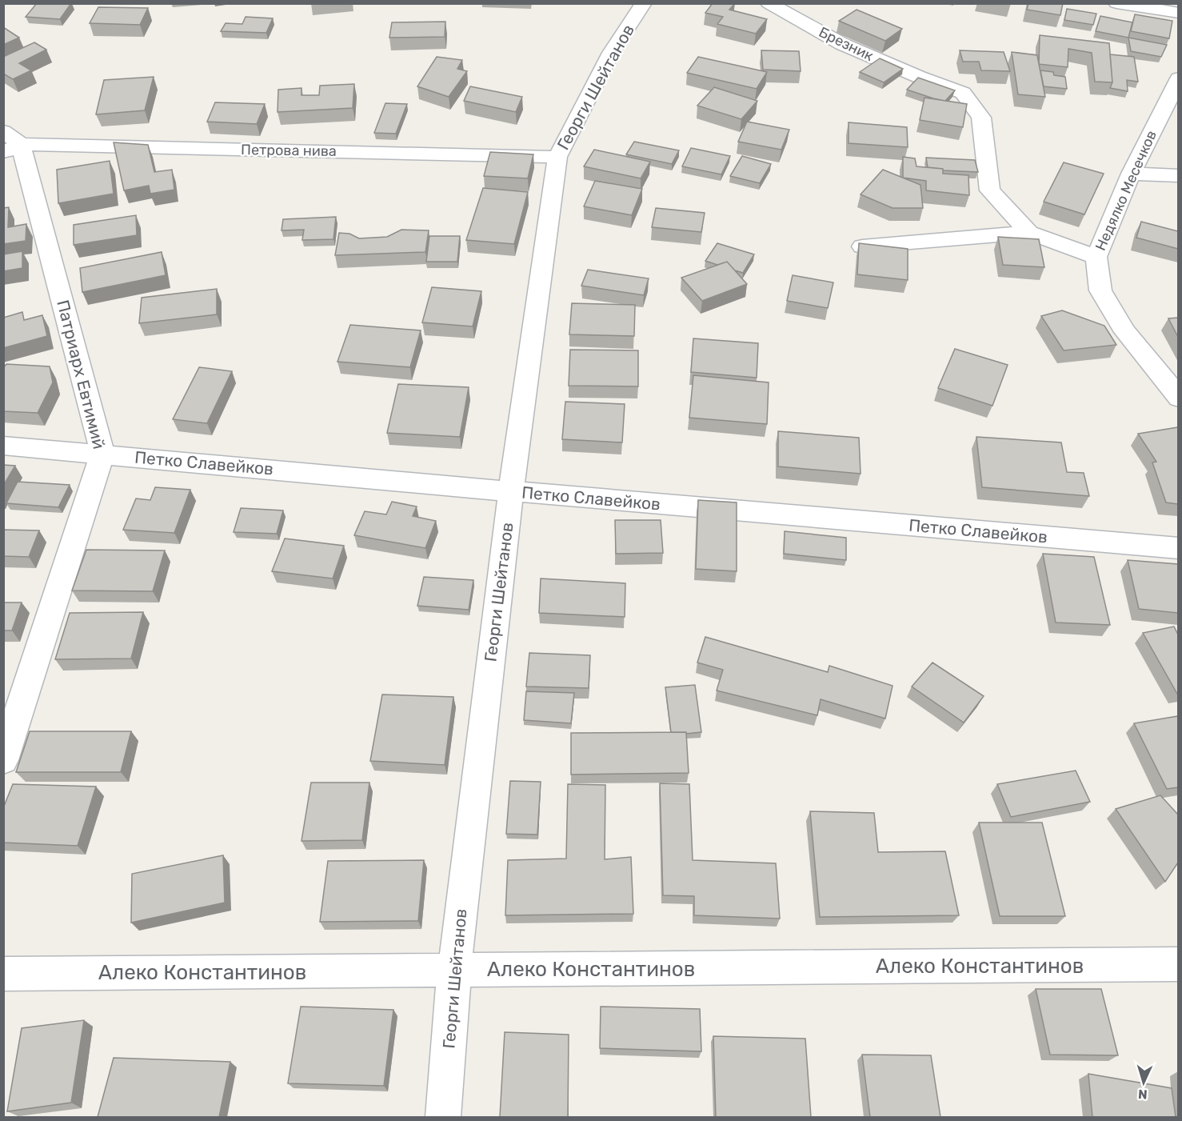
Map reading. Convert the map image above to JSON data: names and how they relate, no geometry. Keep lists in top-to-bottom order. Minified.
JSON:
{"streets":{"street":["Брезник","Георги Шейтанов","Петрова нива","Недялко Месечков","Патриарх Евтимий","Петко Славейков","Алеко Константинов"]},"crossings":[["Брезник","Недялко Месечков"],["Георги Шейтанов","Петрова нива"],["Георги Шейтанов","Петко Славейков"],["Георги Шейтанов","Алеко Константинов"],["Петрова нива","Патриарх Евтимий"],["Патриарх Евтимий","Петко Славейков"]],"north":"bottom"}
